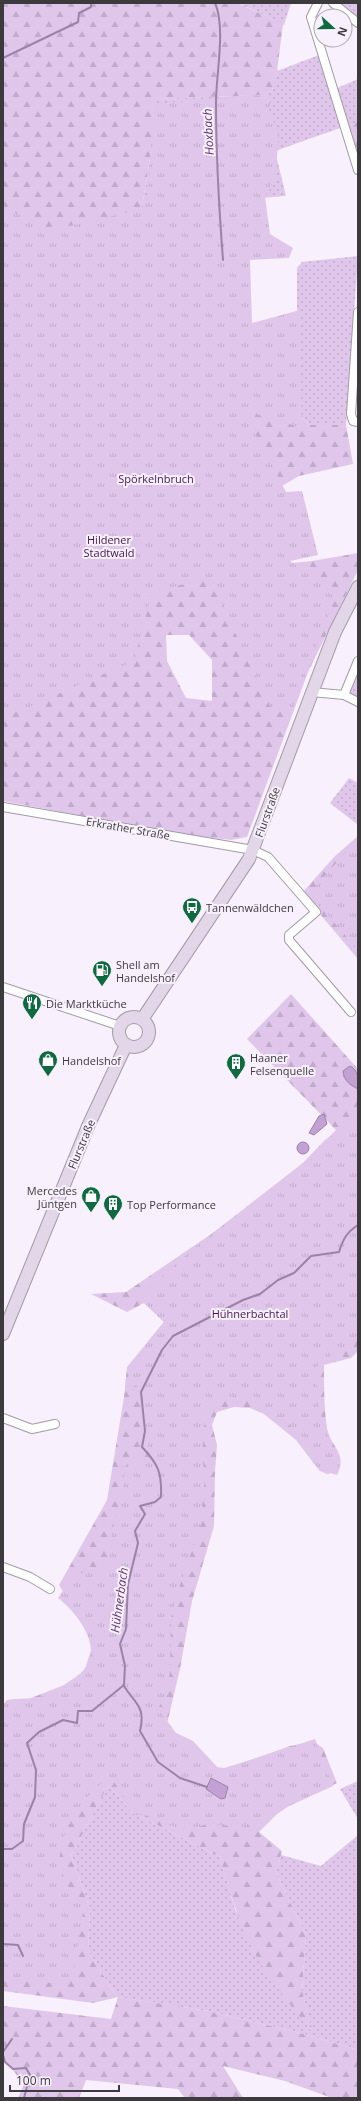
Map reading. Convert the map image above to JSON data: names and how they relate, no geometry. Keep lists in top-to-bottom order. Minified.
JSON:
{"streets":{"main road":["Flurstraße"],"street":["Erkrather Straße"]},"crossings":[["Flurstraße","Erkrather Straße"]],"water":["Hoxbach","Hühnerbach"],"parks":["Spörkelnbruch","Hildener Stadtwald","Hühnerbachtal"],"places":{"bus stop":["Tannenwäldchen"],"fuel station":["Shell am Handelshof"],"restaurant":["Die Marktküche"],"shop":["Handelshof","Mercedes Jüntgen"],"building":["Haaner Felsenquelle","Top Performance"]},"scale_bar":"100 m","north":"right"}
